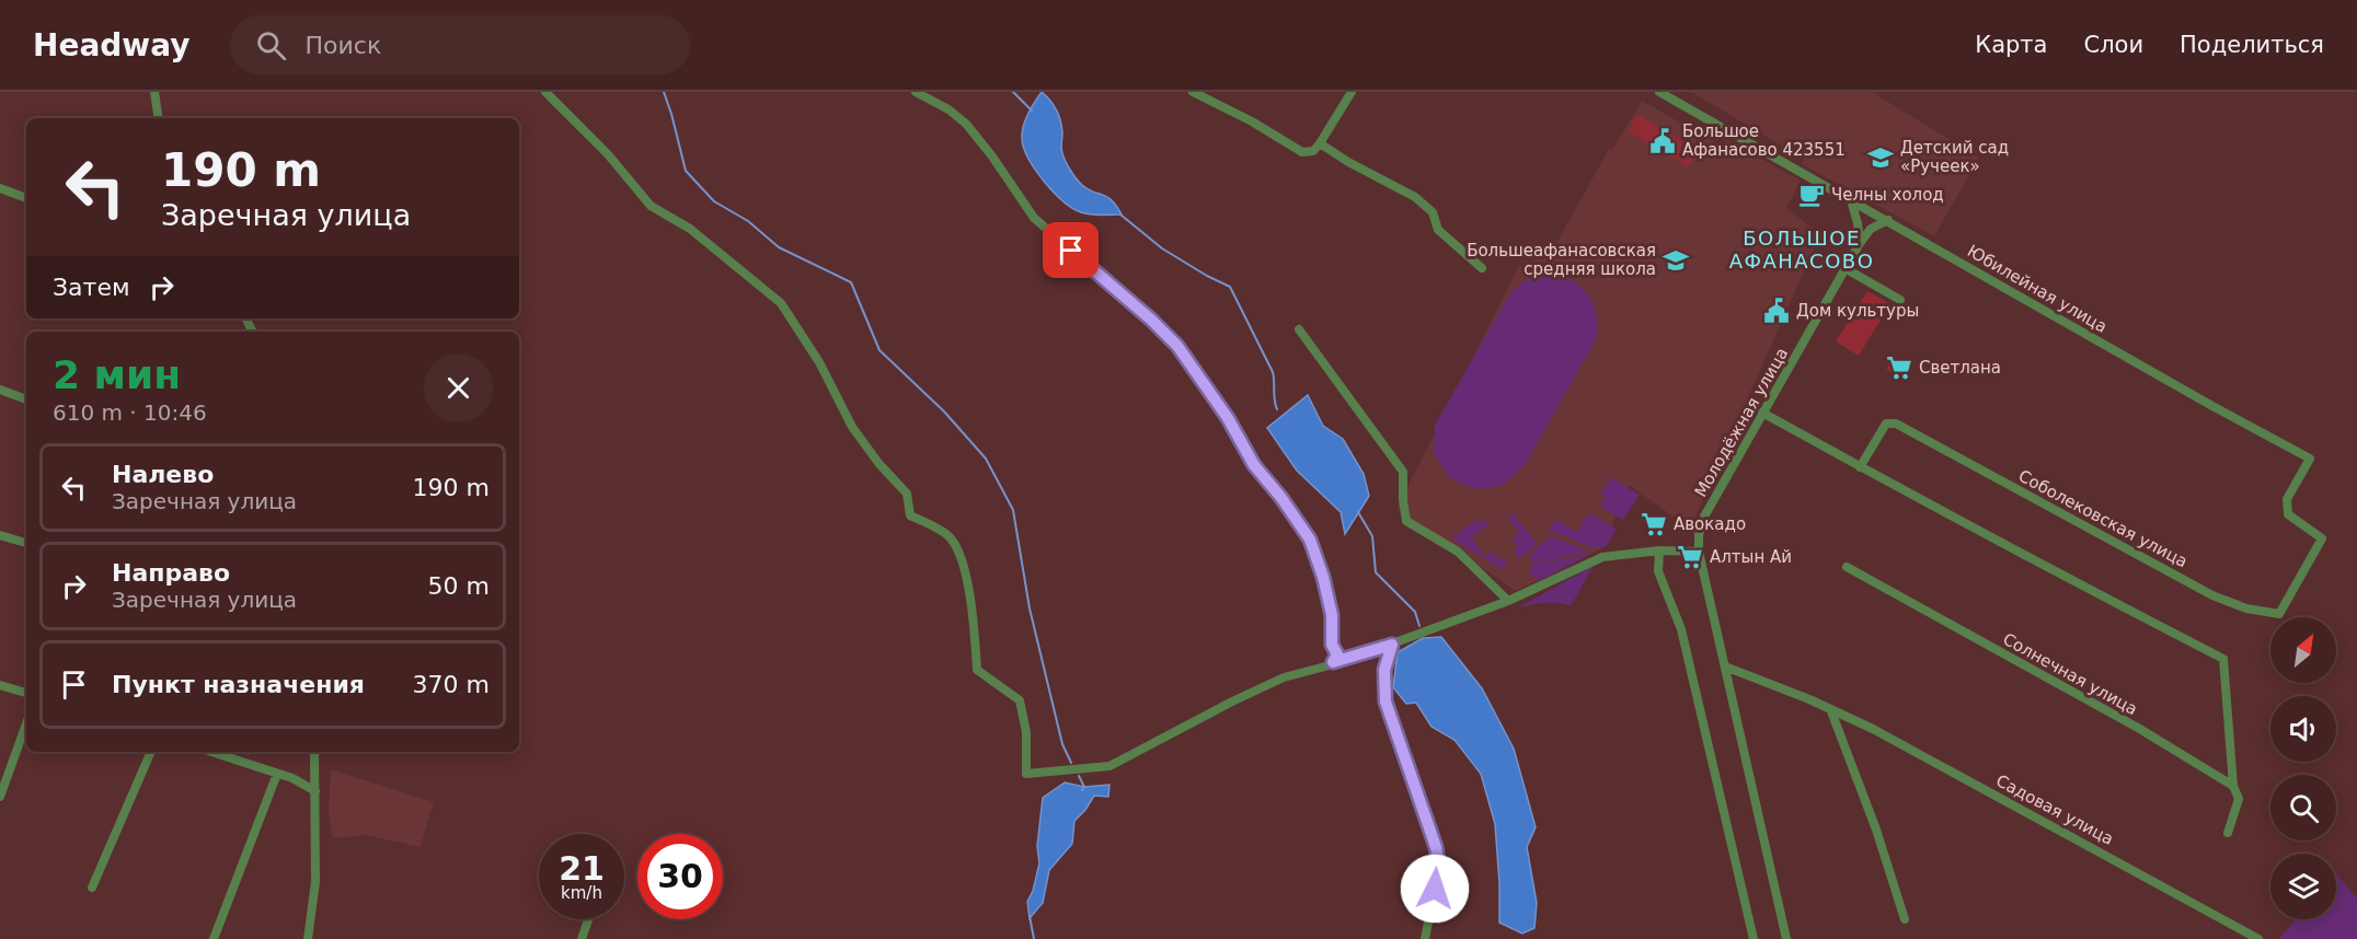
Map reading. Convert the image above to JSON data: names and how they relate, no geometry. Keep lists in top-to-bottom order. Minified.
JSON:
{"streets":{"street":["Юбилейная улица","Молодёжная улица","Соболековская улица","Солнечная улица","Садовая улица"]},"crossings":[["Юбилейная улица","Молодёжная улица"],["Юбилейная улица","Соболековская улица"]],"districts":["БОЛЬШОЕ АФАНАСОВО"],"places":{"public building":["Большое Афанасово 423551","Дом культуры"],"school or university":["Детский сад «Ручеек»","Большеафанасовская средняя школа"],"cafe":["Челны холод"],"supermarket":["Светлана","Авокадо","Алтын Ай"]},"north":"top right","page":{"header":"Headway","search":"Поиск","nav":["Карта","Слои","Поделиться"],"turn":["190 m","Заречная улица"],"then":"Затем","heading":["2 мин","610 m · 10:46"],"list":[{"name":"Налево","note":"Заречная улица","value":"190 m"},{"name":"Направо","note":"Заречная улица","value":"50 m"},{"name":"Пункт назначения","value":"370 m"}],"speed":"21 km/h","limit":"30"}}
